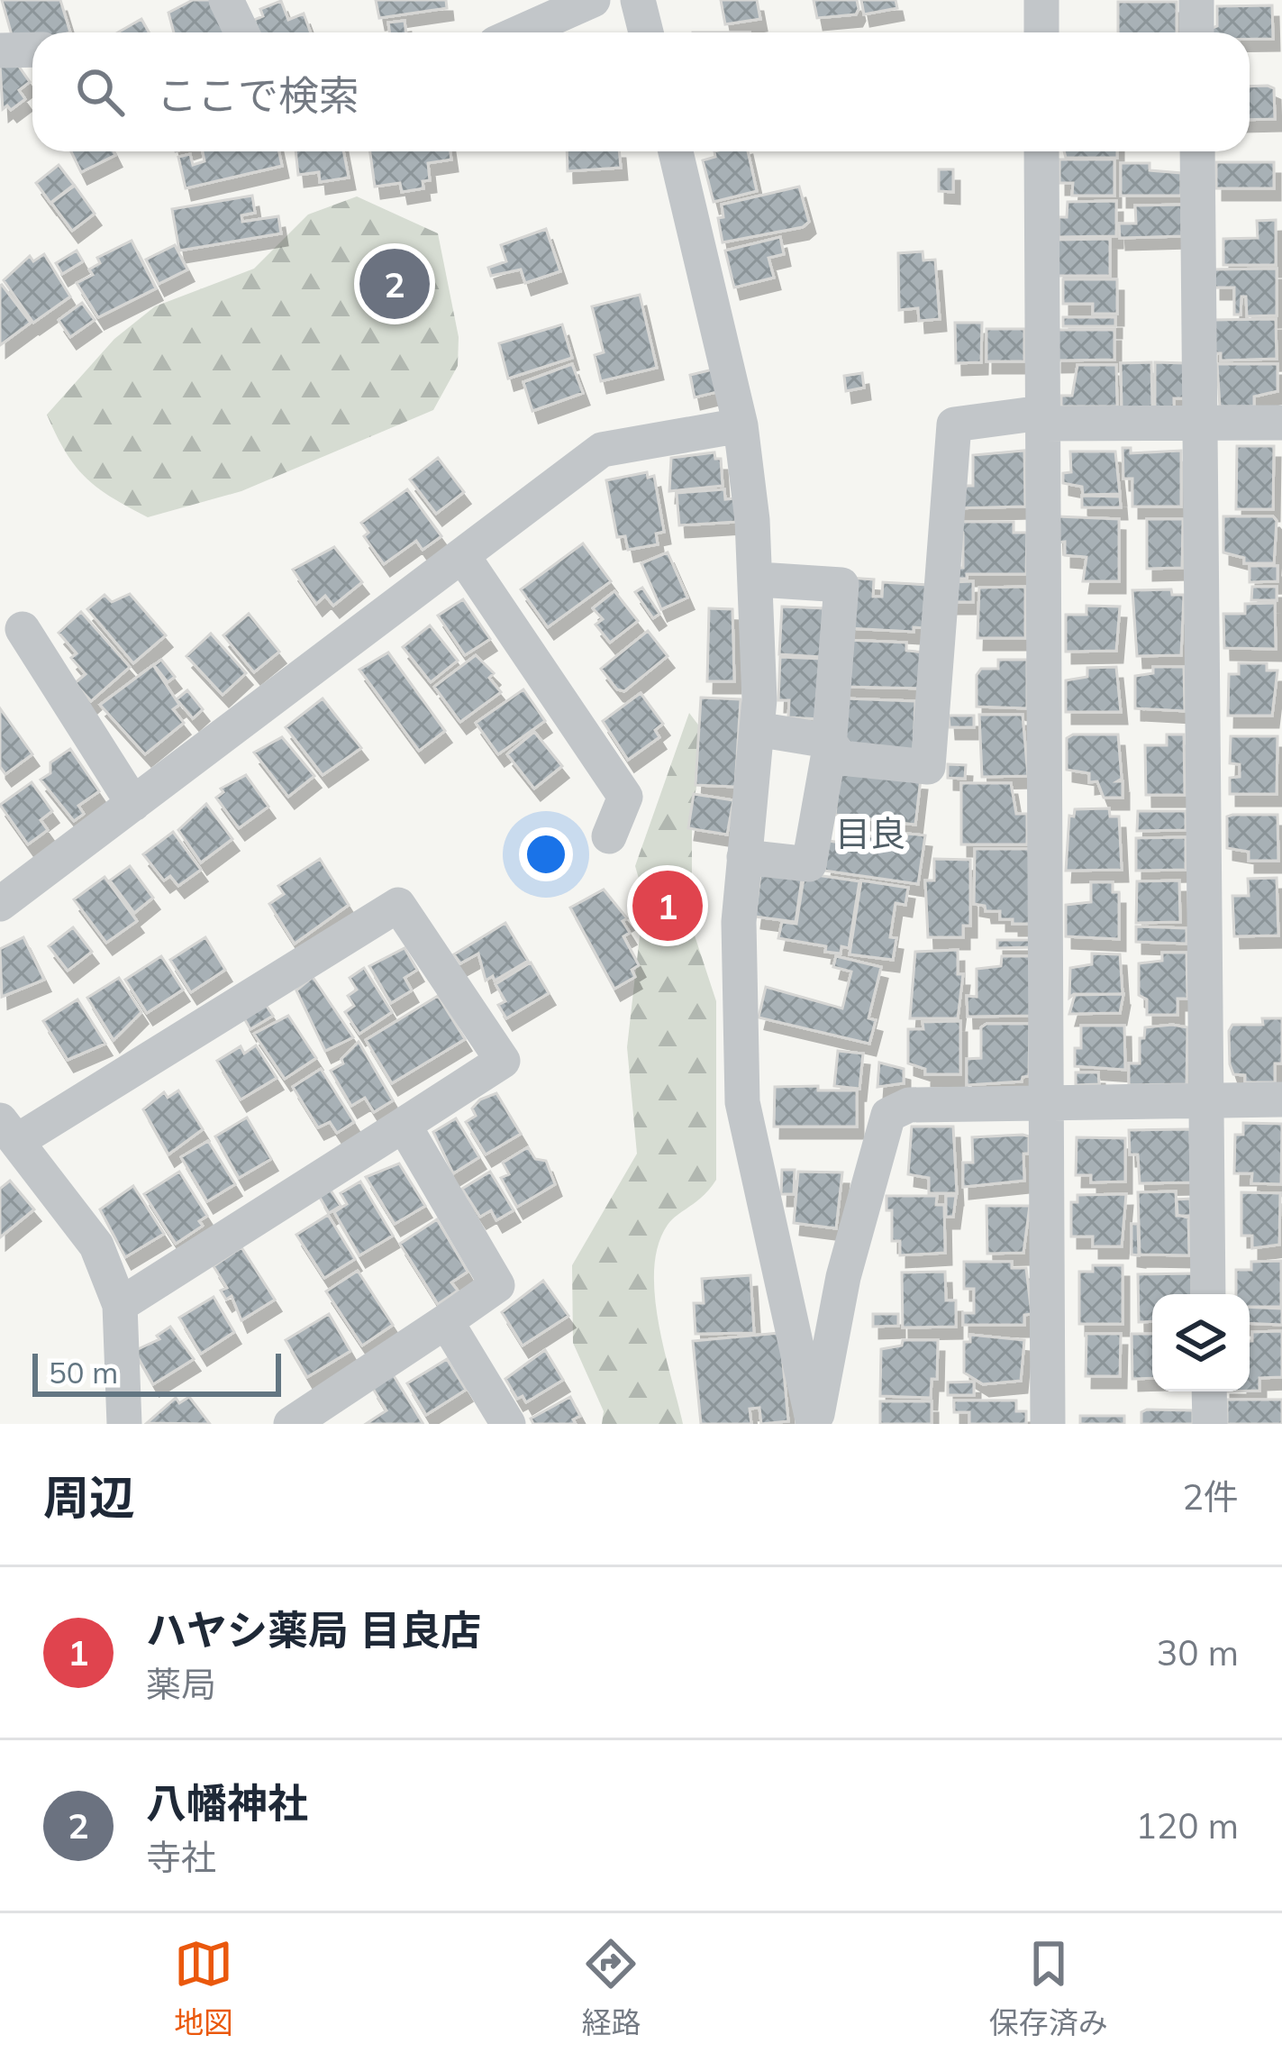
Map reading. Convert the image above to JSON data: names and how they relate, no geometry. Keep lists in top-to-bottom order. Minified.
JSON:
{"districts":["目良"],"scale_bar":"50 m","page":{"search":"ここで検索","pins":["2","1"],"scale":"50 m","heading":["周辺","2件"],"list":[{"mark":"1","name":"ハヤシ薬局 目良店","note":"薬局","value":"30 m"},{"mark":"2","name":"八幡神社","note":"寺社","value":"120 m"}],"nav":["地図","経路","保存済み"]}}
